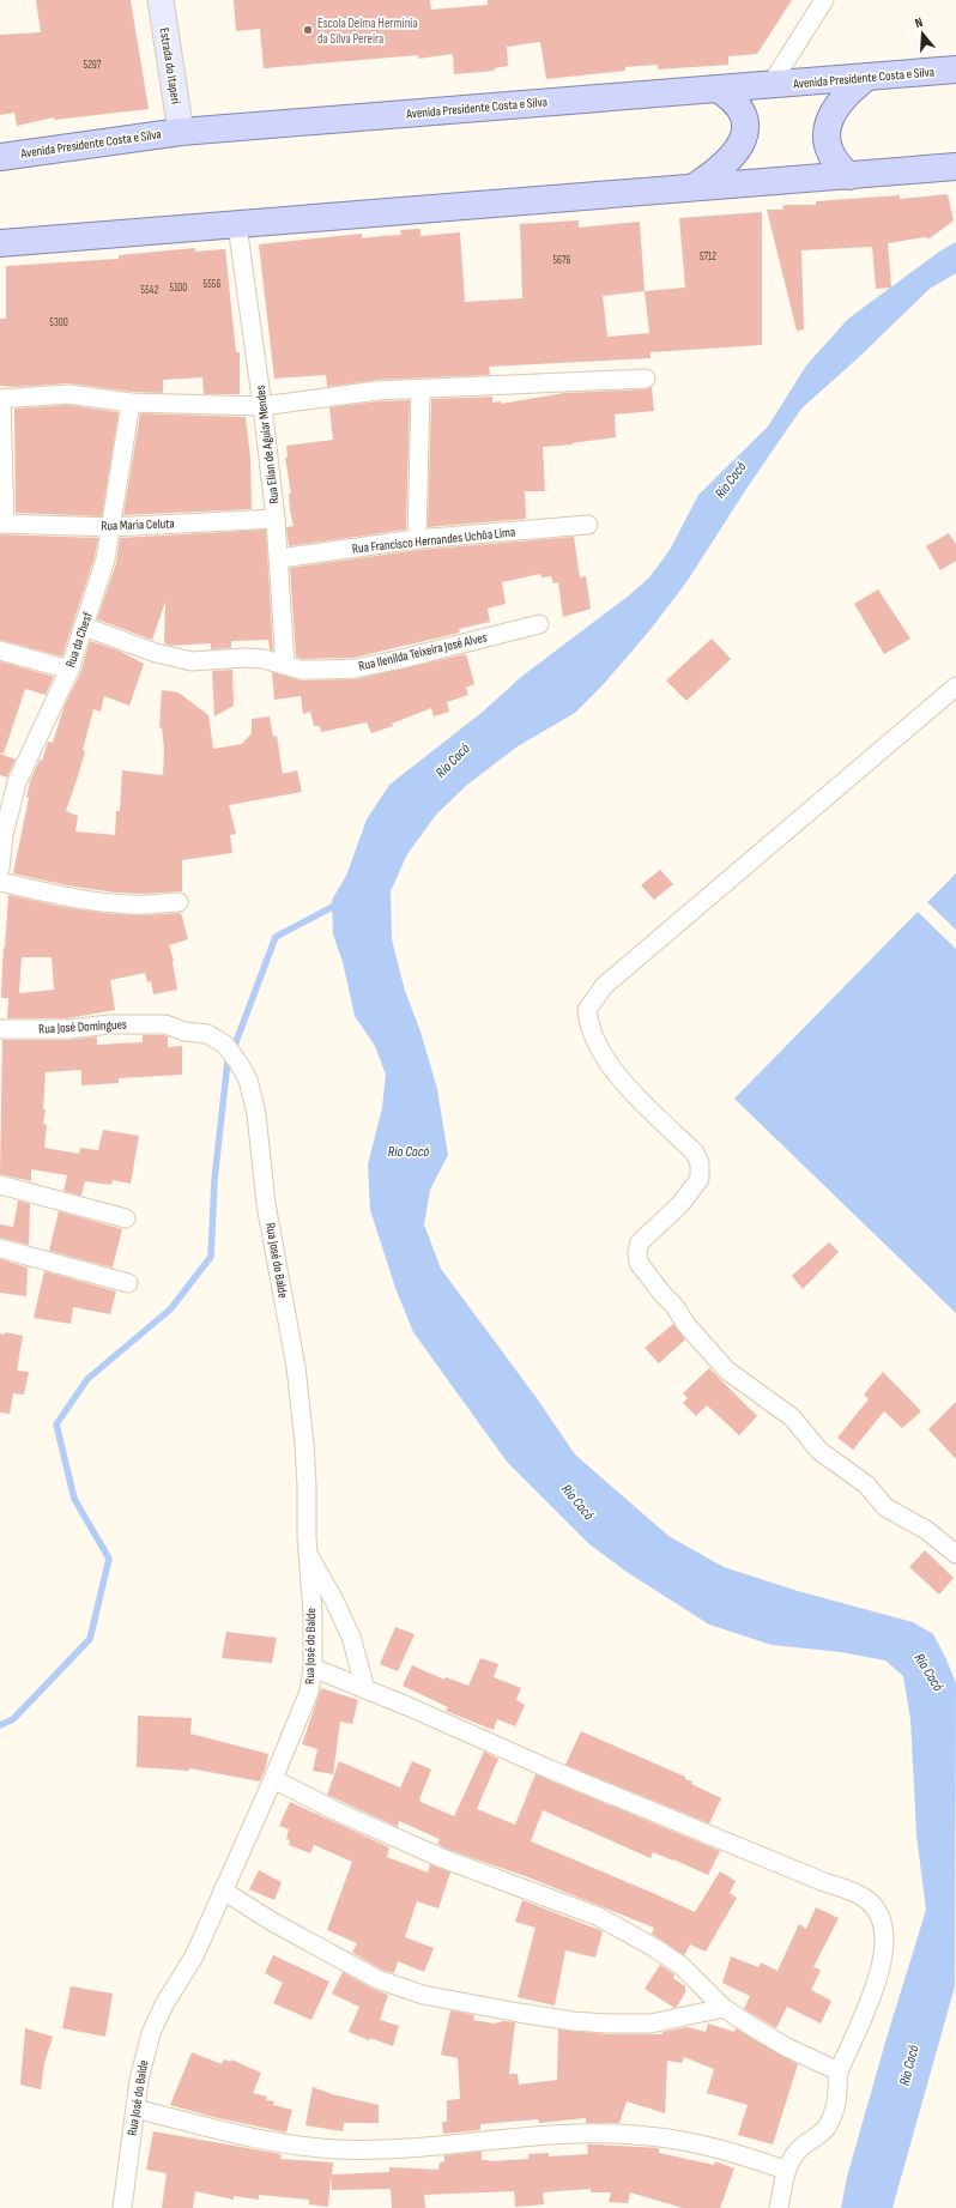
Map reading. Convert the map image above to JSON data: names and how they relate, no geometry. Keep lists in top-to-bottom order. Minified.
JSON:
{"streets":{"main road":["Avenida Presidente Costa e Silva"],"street":["Estrada do Itaperi","Rua Elian de Aguiar Mendes","Rua Maria Celuta","Rua Francisco Hernandes Uchôa Lima","Rua da Chesf","Rua Ilenilda Teixeira José Alves","Rua José Domingues","Rua José do Balde"]},"crossings":[["Estrada do Itaperi","Avenida Presidente Costa e Silva"],["Rua Elian de Aguiar Mendes","Rua Maria Celuta"],["Rua Elian de Aguiar Mendes","Rua Francisco Hernandes Uchôa Lima"],["Rua Elian de Aguiar Mendes","Rua Ilenilda Teixeira José Alves"],["Rua Maria Celuta","Rua da Chesf"],["Rua da Chesf","Rua Ilenilda Teixeira José Alves"],["Rua José Domingues","Rua José do Balde"]],"water":["Rio Cocó"],"places":["Escola Delma Hermínia da Silva Pereira"],"house_numbers":["5297","5712","5676","5556","5100","5542","5300"],"north":"top"}
